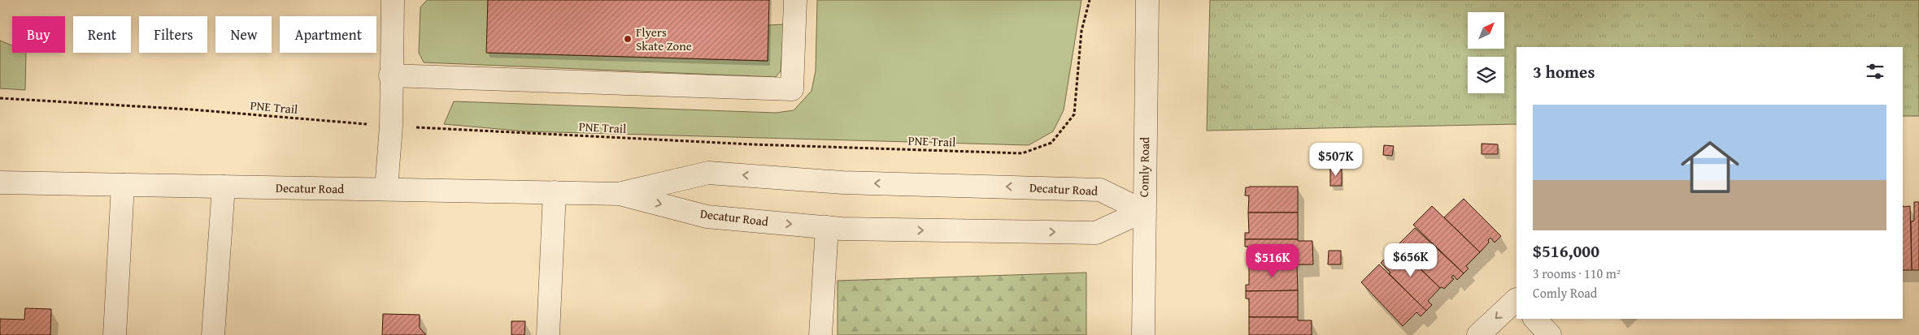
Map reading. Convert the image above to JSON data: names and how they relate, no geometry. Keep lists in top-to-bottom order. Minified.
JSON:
{"streets":{"street":["Comly Road","Decatur Road"],"path":["PNE Trail"]},"crossings":[["Comly Road","Decatur Road"]],"places":["Flyers Skate Zone"],"north":"top right","page":{"chip":["Buy","Rent","Filters","New","Apartment"],"heading":"3 homes","list":[{"name":"$516,000","note":"3 rooms · 110 m² · Comly Road"}],"price":["$507K","$656K","$516K"]}}
